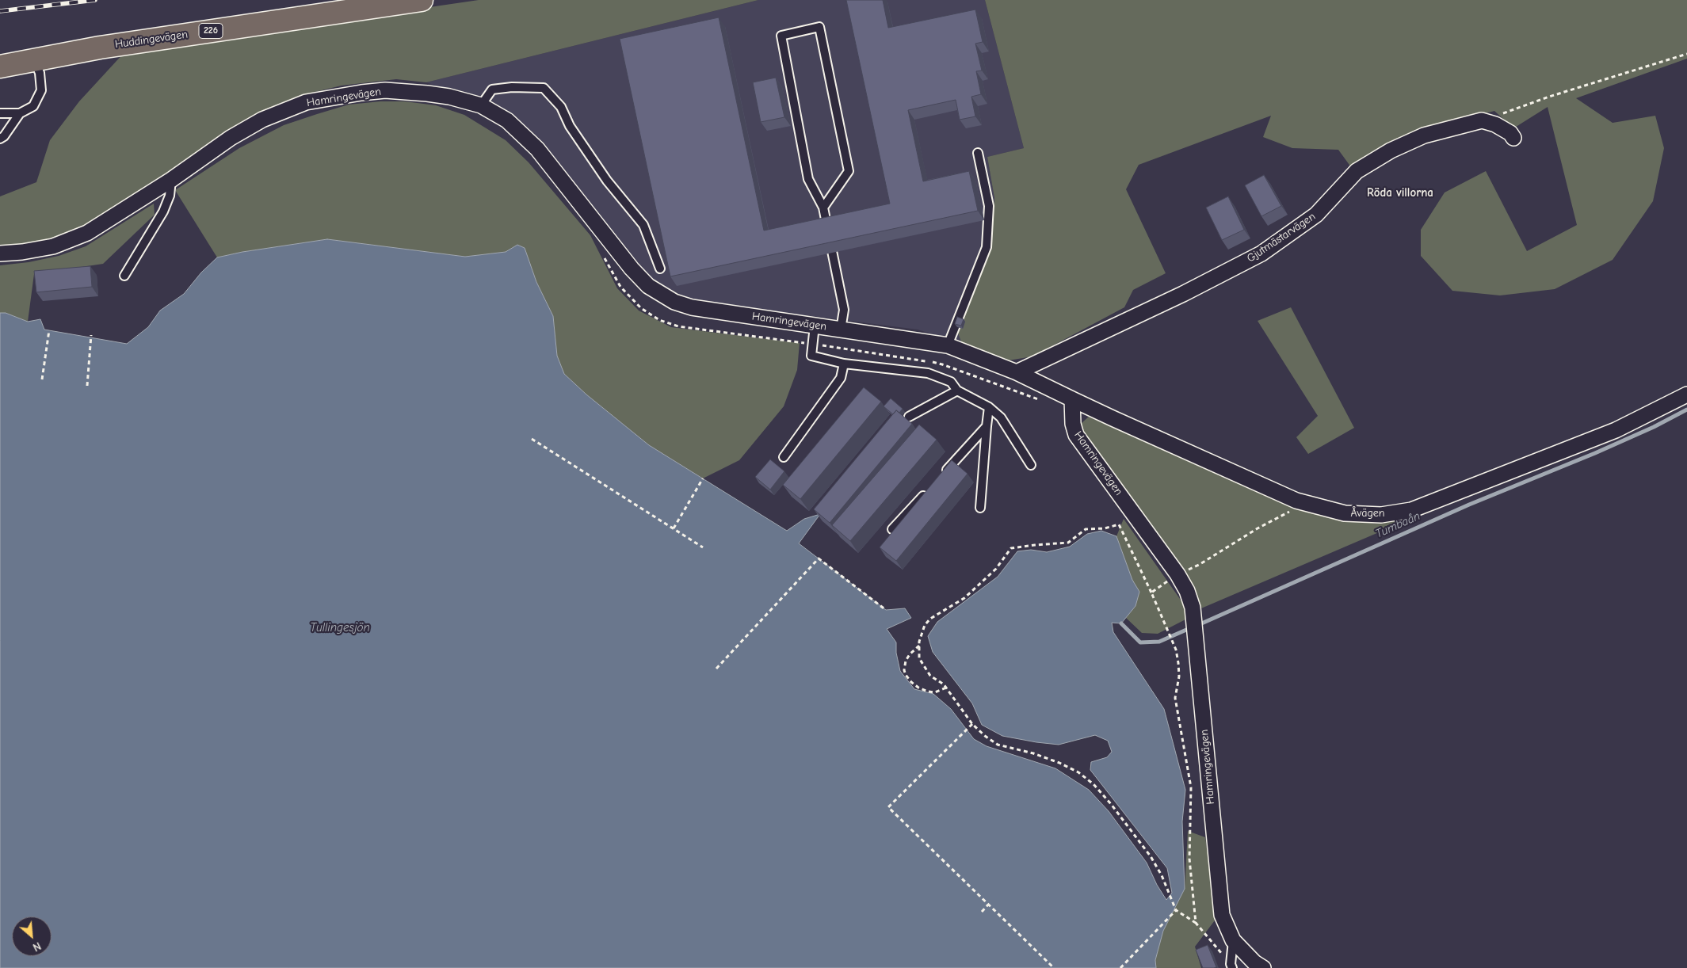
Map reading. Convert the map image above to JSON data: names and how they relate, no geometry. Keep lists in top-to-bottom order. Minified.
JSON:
{"streets":{"main road":["226","Huddingevägen"],"street":["Hamringevägen","Gjutmästarvägen","Åvägen"]},"crossings":[["Hamringevägen","Gjutmästarvägen"],["Hamringevägen","Åvägen"]],"districts":["Röda villorna"],"water":["Tumbaån","Tullingesjön"],"north":"bottom right"}
